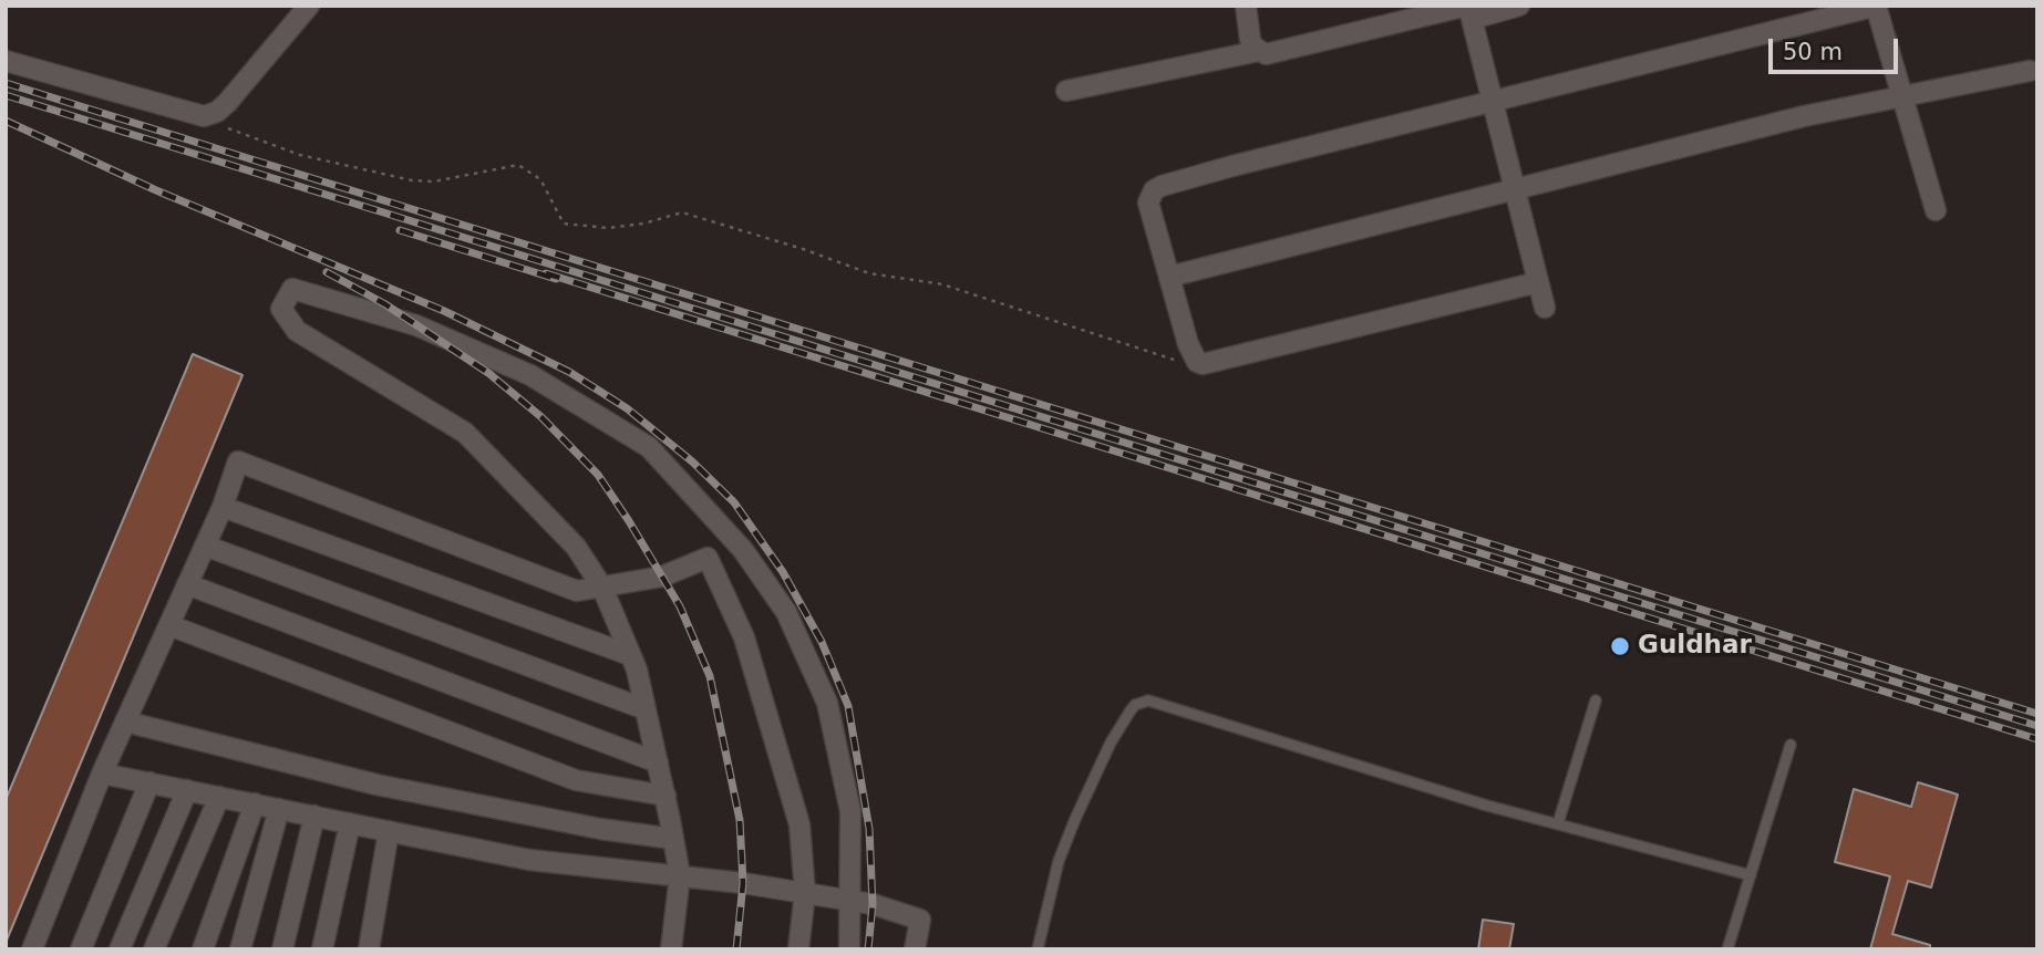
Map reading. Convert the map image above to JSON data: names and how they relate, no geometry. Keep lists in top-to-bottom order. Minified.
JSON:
{"places":["Guldhar"],"scale_bar":"50 m"}
